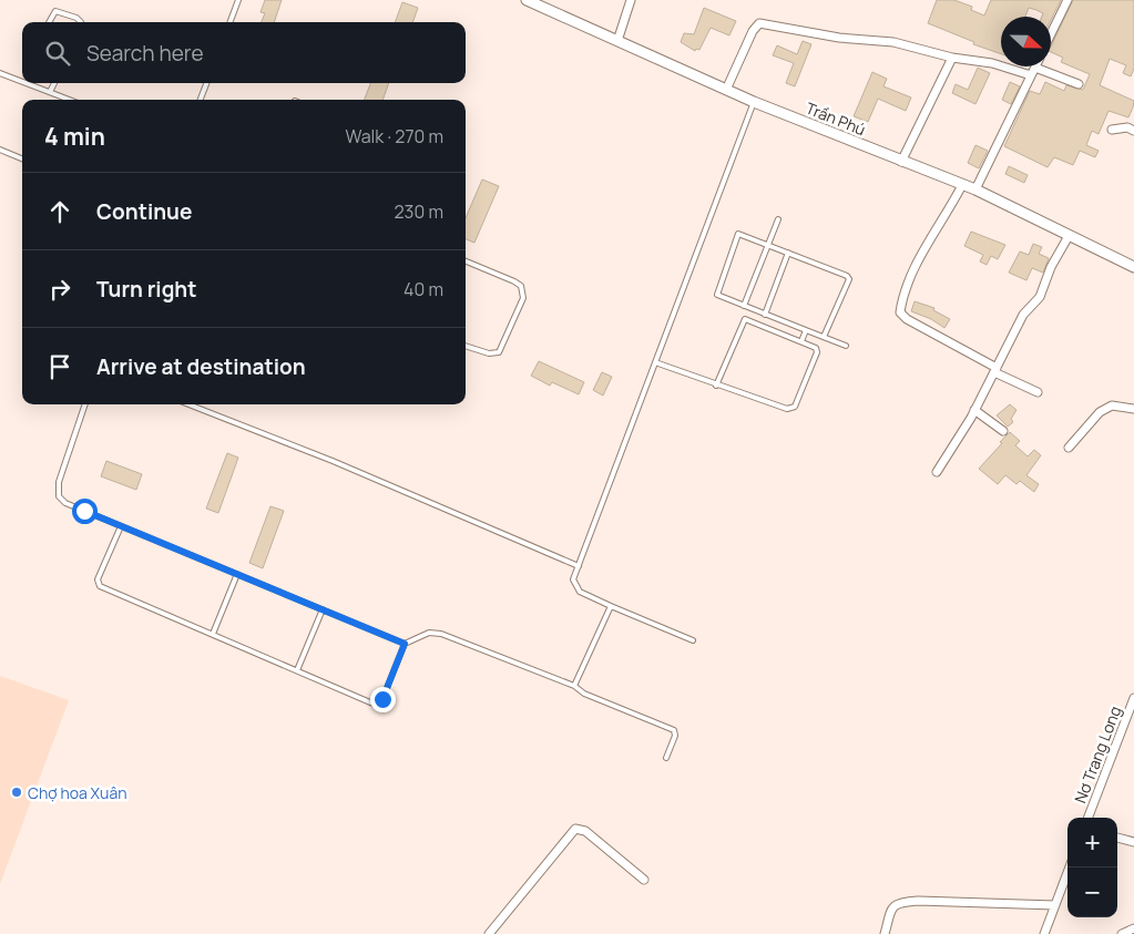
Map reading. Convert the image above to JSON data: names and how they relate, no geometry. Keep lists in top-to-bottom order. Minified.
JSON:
{"streets":{"street":["Trần Phú","Nơ Trang Long"]},"places":["Chợ hoa Xuân"],"north":"right","page":{"search":"Search here","heading":["4 min","Walk · 270 m"],"list":[["Continue","230 m"],["Turn right","40 m"],"Arrive at destination"],"map_buttons":["+","−"]}}
